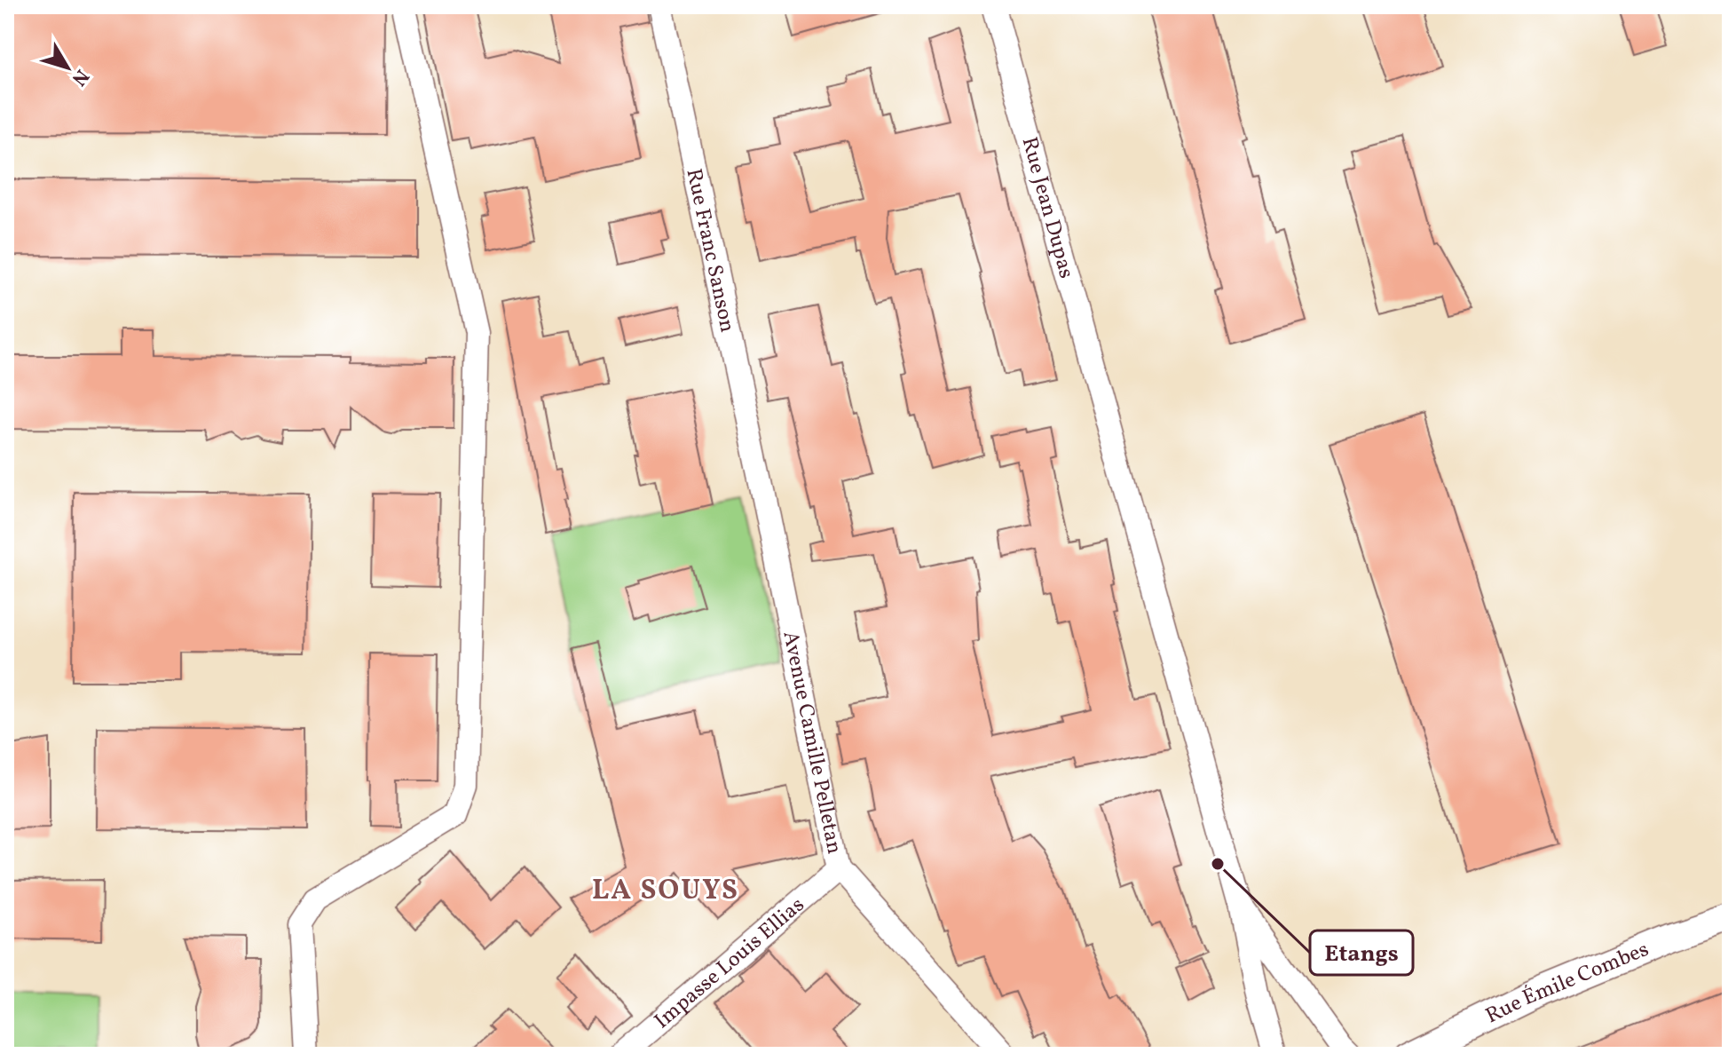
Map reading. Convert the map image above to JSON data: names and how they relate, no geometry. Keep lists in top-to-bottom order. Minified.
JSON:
{"streets":{"street":["Rue Jean Dupas","Rue Franc Sanson","Avenue Camille Pelletan","Impasse Louis Ellias","Rue Émile Combes"]},"crossings":[["Rue Franc Sanson","Avenue Camille Pelletan"],["Avenue Camille Pelletan","Impasse Louis Ellias"]],"districts":["LA SOUYS"],"places":["Etangs"],"north":"bottom right"}
